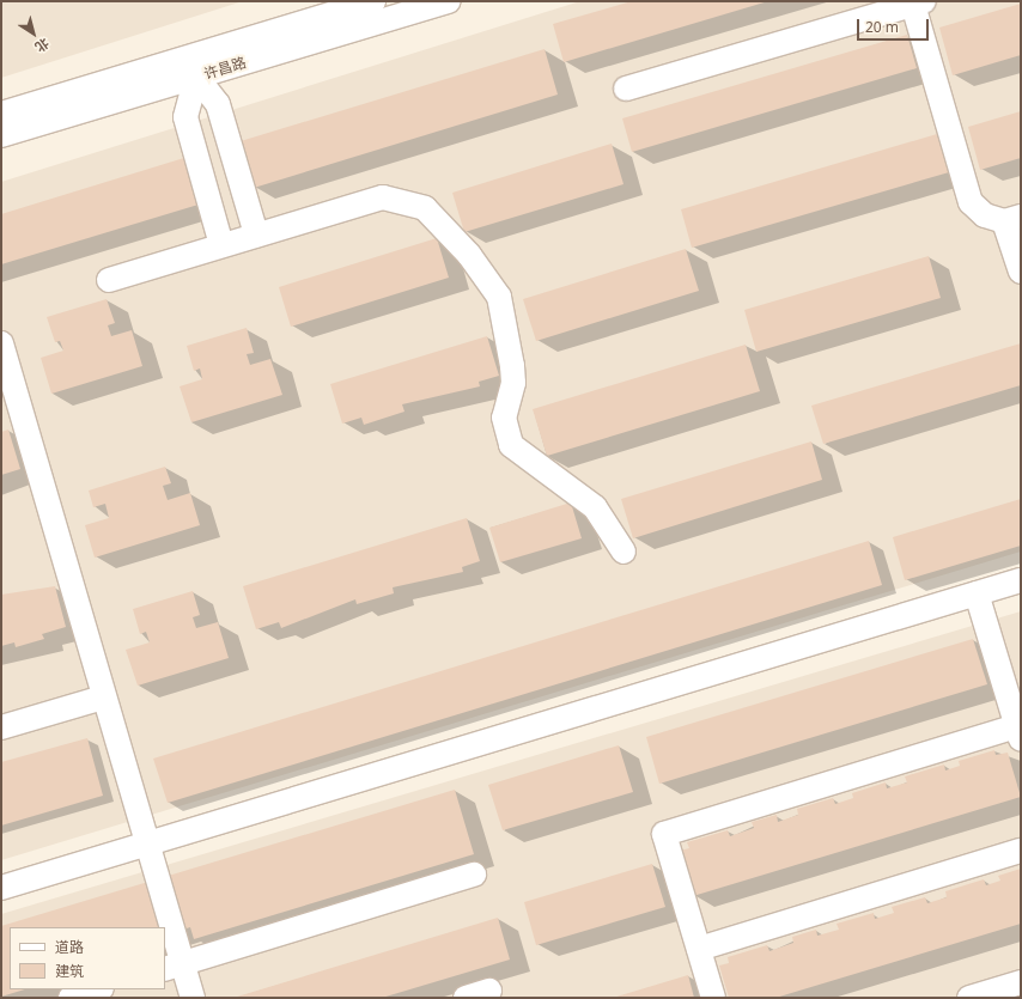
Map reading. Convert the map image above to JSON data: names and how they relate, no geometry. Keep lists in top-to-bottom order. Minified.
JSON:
{"streets":{"street":["许昌路"]},"legend":["道路","建筑"],"scale_bar":"20 m","north":"bottom right"}
